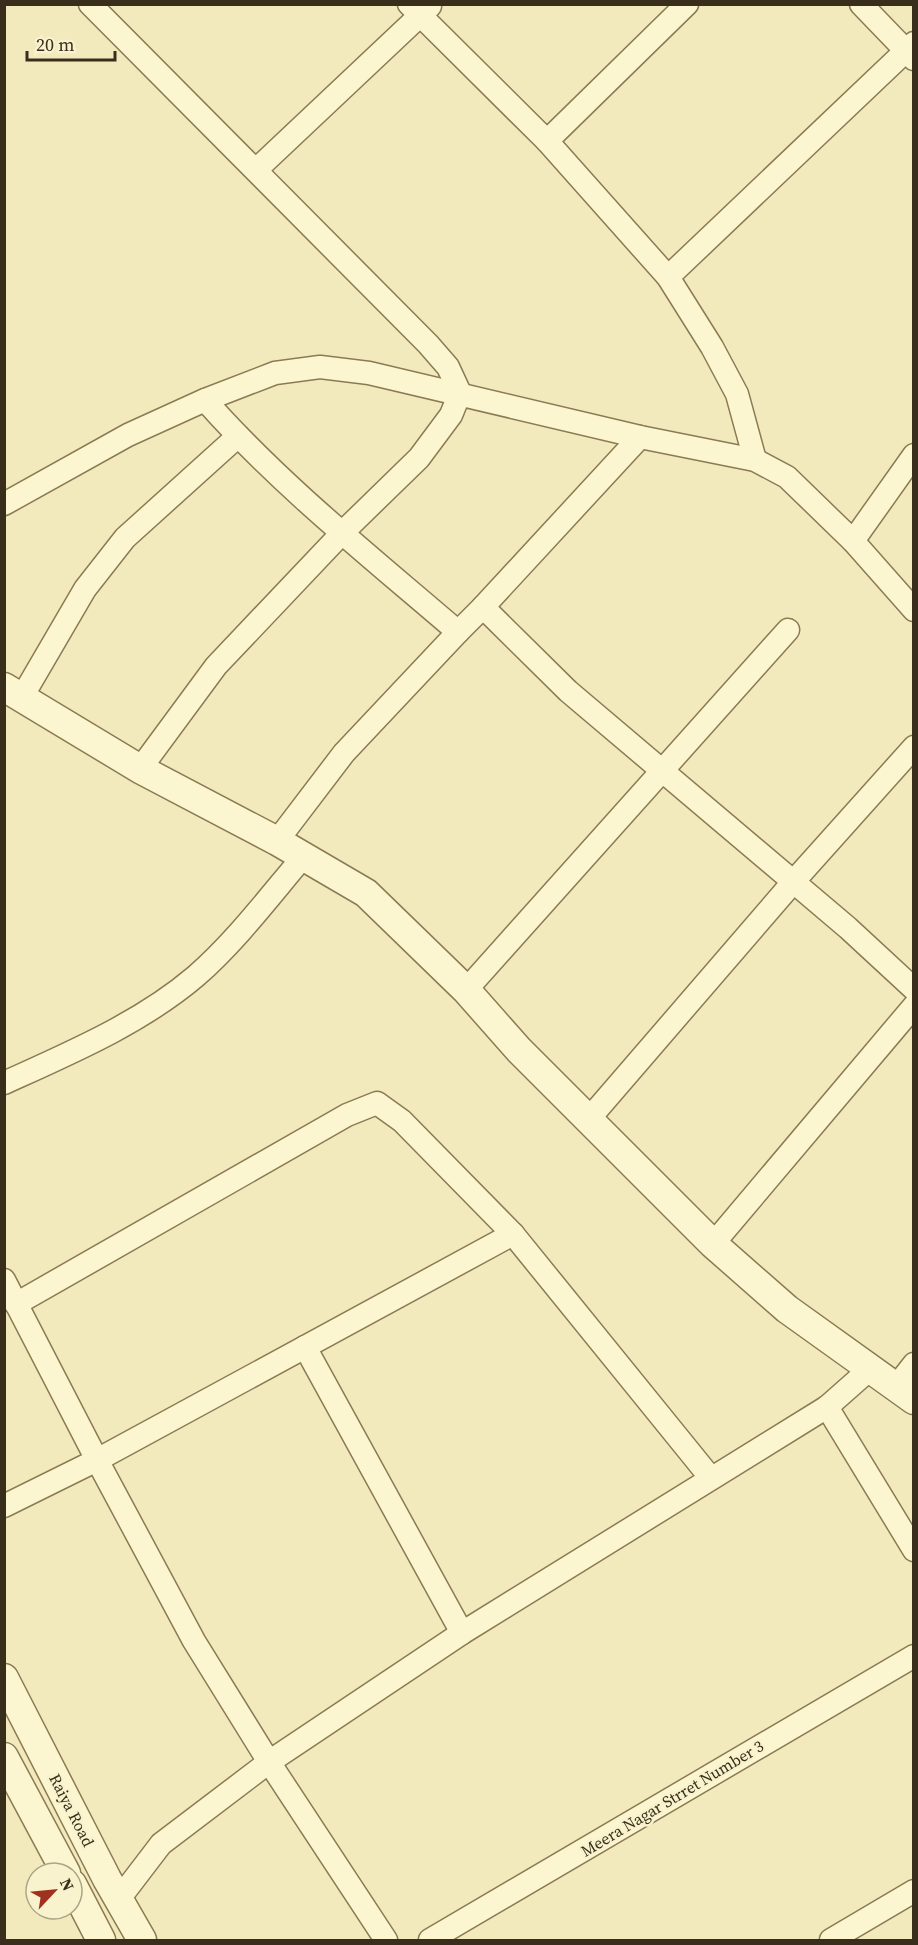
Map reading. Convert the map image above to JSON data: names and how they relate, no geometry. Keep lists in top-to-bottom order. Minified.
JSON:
{"streets":{"street":["Meera Nagar Strret Number 3","Raiya Road"]},"scale_bar":"20 m","north":"top right"}
